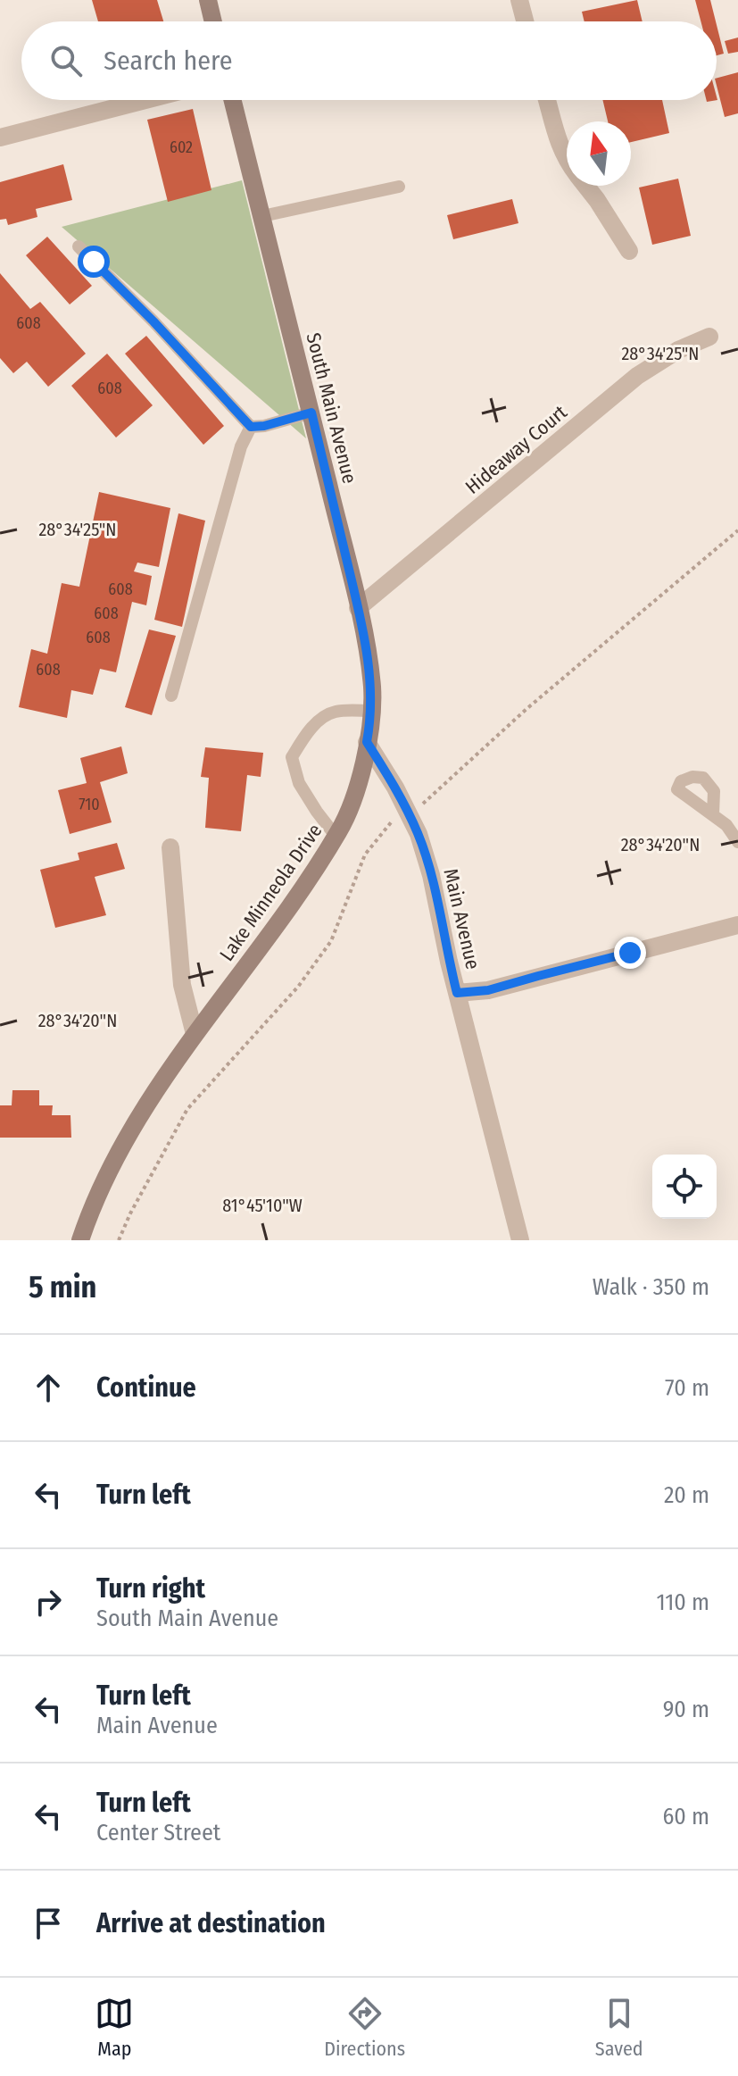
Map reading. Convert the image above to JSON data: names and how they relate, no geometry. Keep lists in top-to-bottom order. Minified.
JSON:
{"streets":{"street":["South Main Avenue","Hideaway Court","Lake Minneola Drive","Main Avenue"]},"crossings":[["South Main Avenue","Hideaway Court"],["South Main Avenue","Lake Minneola Drive"],["South Main Avenue","Main Avenue"],["Lake Minneola Drive","Main Avenue"]],"house_numbers":["602","608","608","608","608","608","608","710"],"north":"top","page":{"search":"Search here","heading":["5 min","Walk · 350 m"],"list":[["Continue","70 m"],["Turn left","20 m"],["Turn right","South Main Avenue","110 m"],["Turn left","Main Avenue","90 m"],["Turn left","Center Street","60 m"],"Arrive at destination"],"nav":["Map","Directions","Saved"]},"coordinates":["28°34'25\"N","28°34'20\"N","81°45'10\"W"]}
